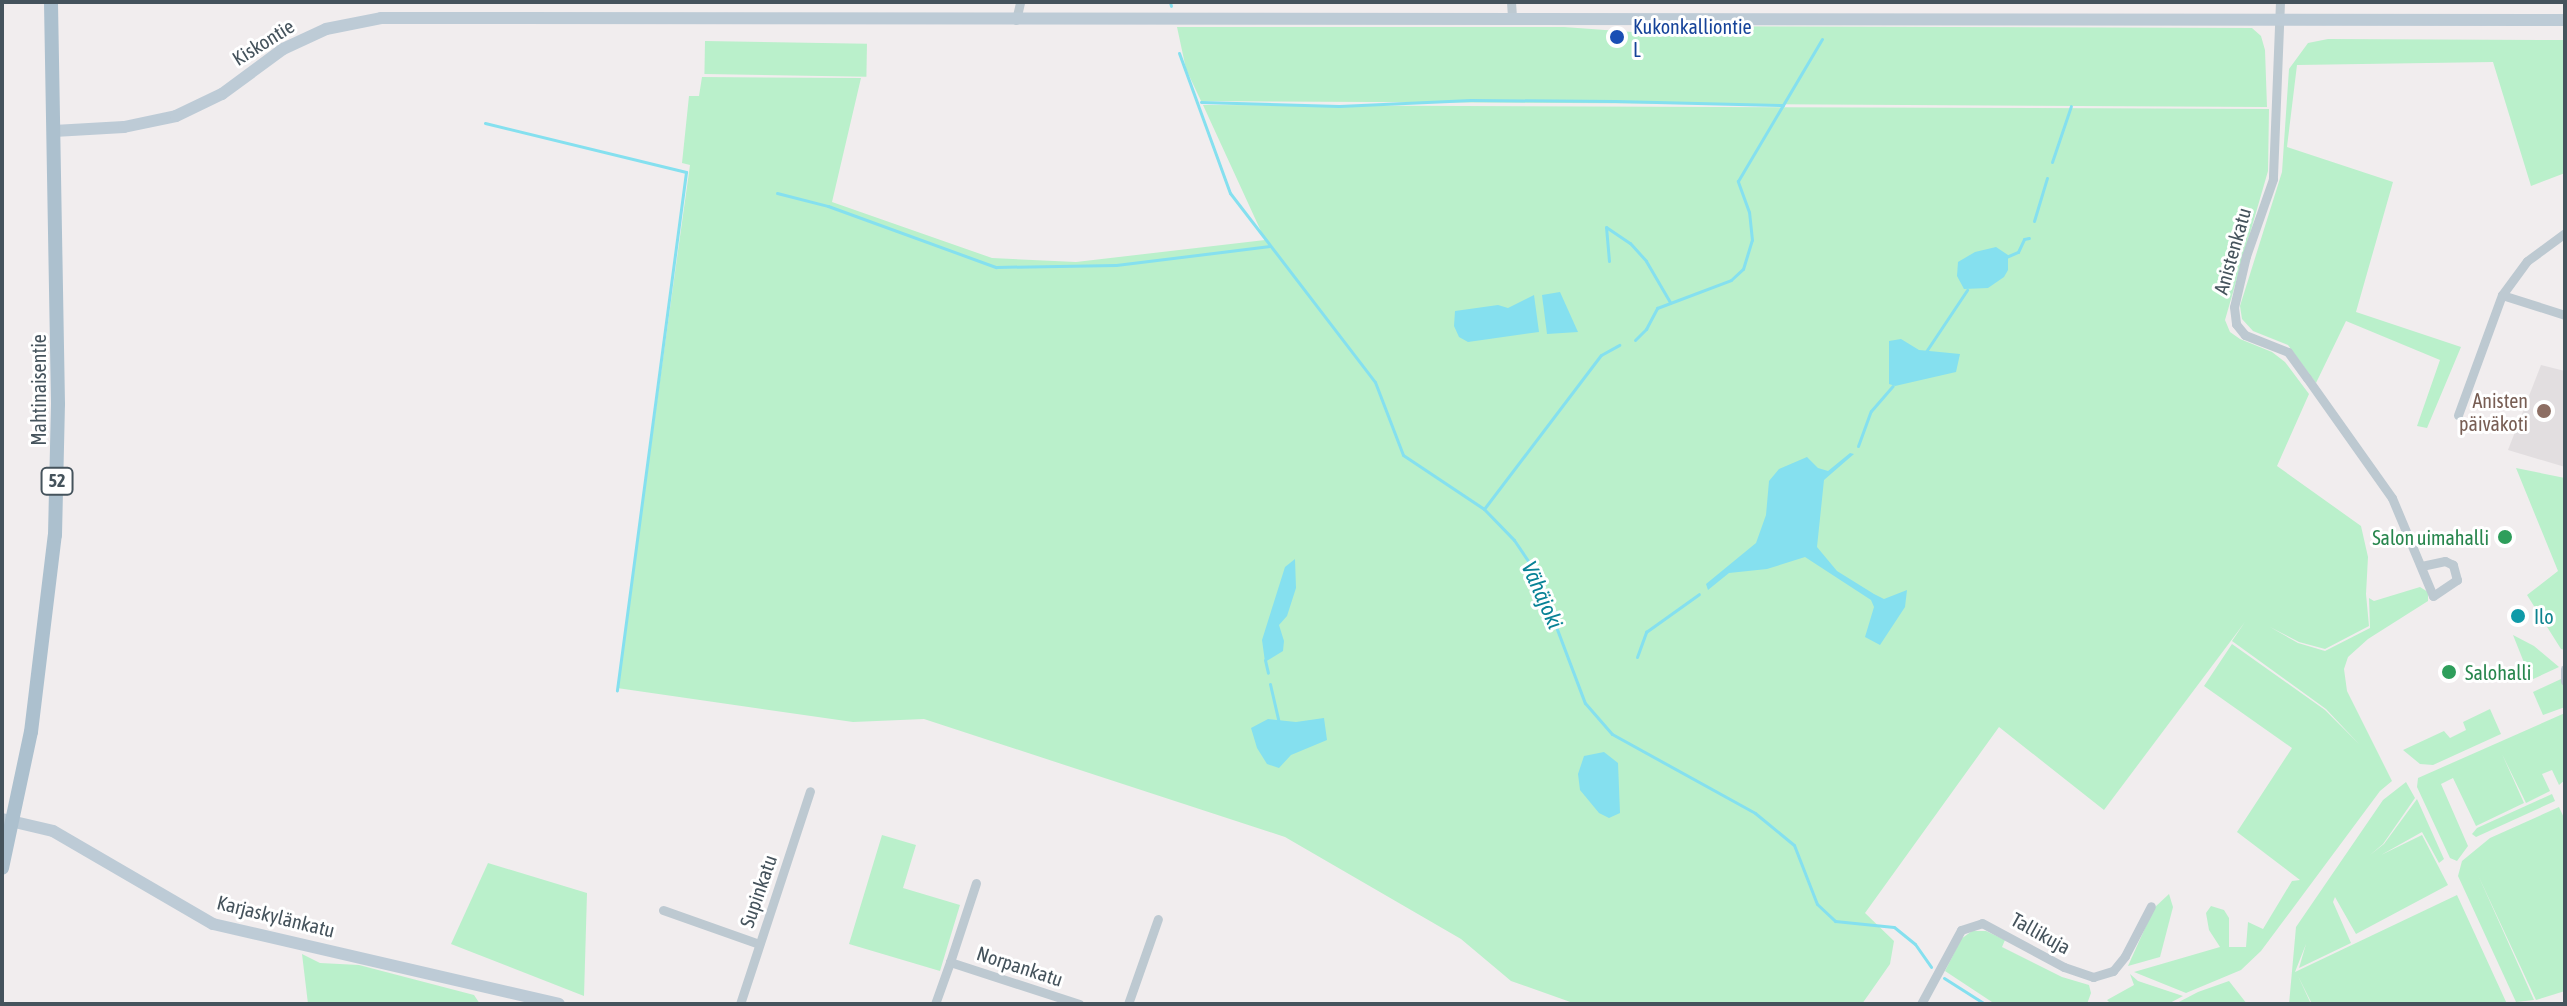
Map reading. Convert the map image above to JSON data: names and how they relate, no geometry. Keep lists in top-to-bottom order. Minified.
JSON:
{"streets":{"main road":["Kiskontie","Mahtinaisentie","52","Karjaskylänkatu"],"street":["Anistenkatu","Supinkatu","Tallikuja","Norpankatu"]},"crossings":[["Kiskontie","Anistenkatu"],["Kiskontie","Mahtinaisentie"]],"water":["Vähäjoki"],"places":["Kukonkalliontie L","Anisten päiväkoti","Salon uimahalli","Ilo","Salohalli"]}
